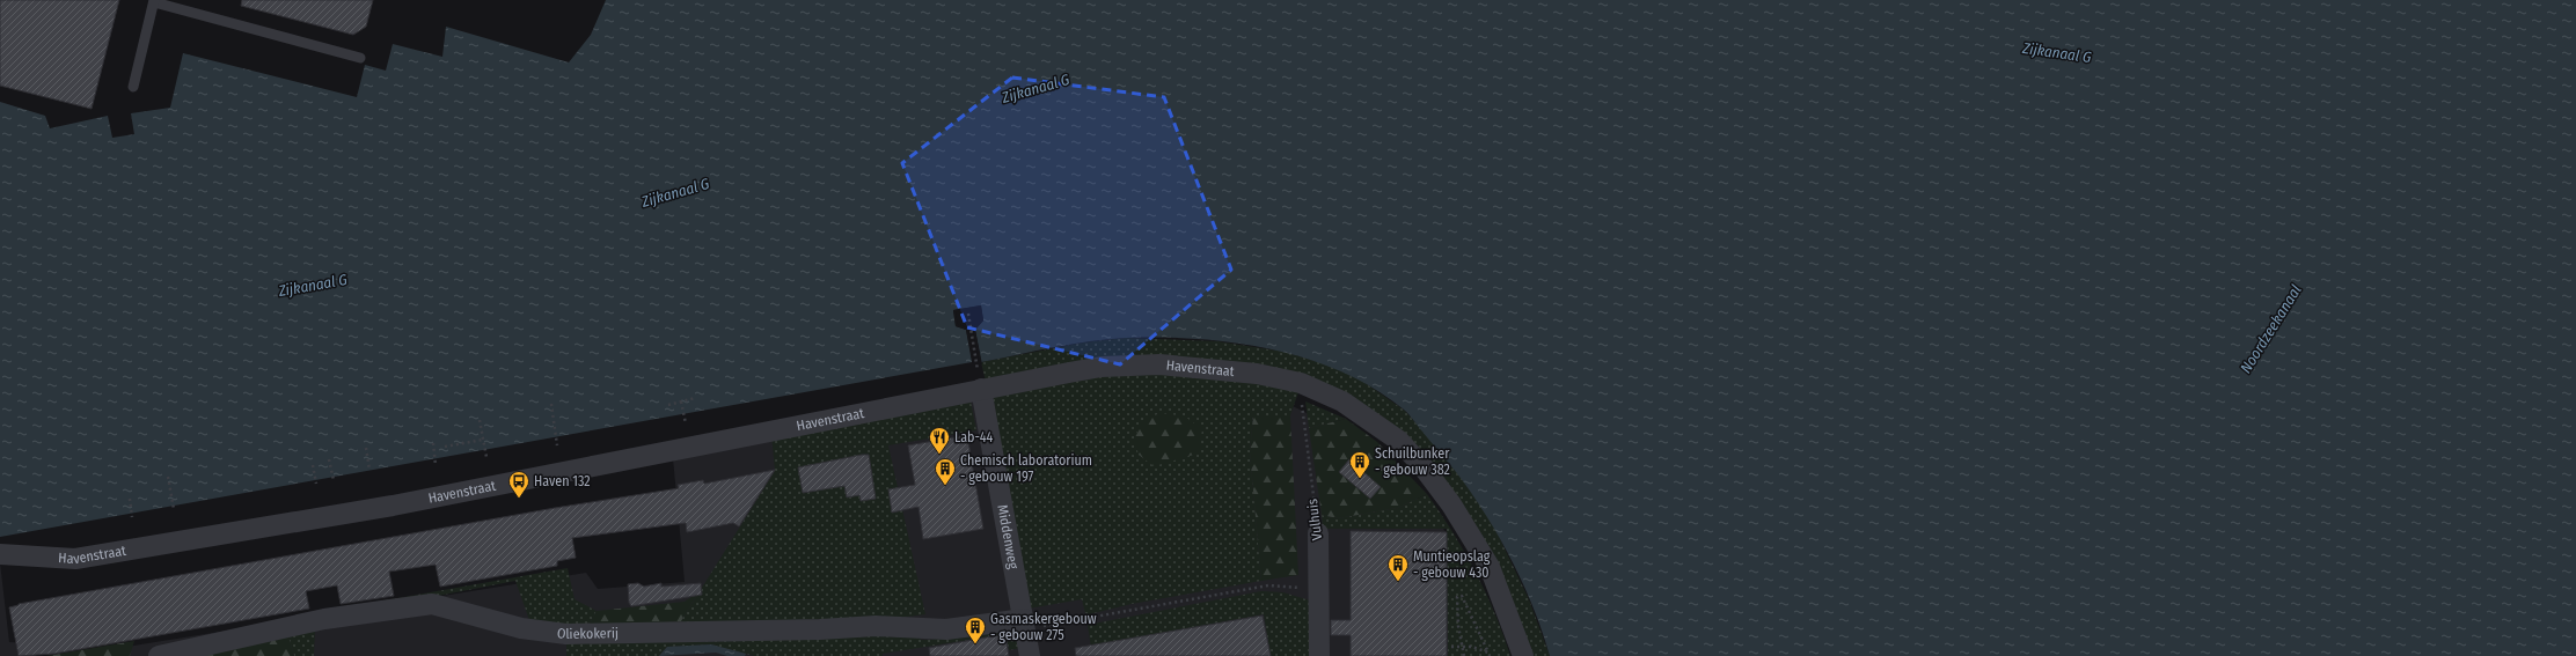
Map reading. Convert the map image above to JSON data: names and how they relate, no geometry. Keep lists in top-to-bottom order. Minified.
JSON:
{"streets":{"street":["Havenstraat","Vulhuis","Middenweg","Oliekokerij"]},"crossings":[["Havenstraat","Vulhuis"],["Havenstraat","Middenweg"],["Middenweg","Oliekokerij"]],"water":["Zijkanaal G","Noordzeekanaal"],"places":{"restaurant":["Lab-44"],"building":["Schuilbunker - gebouw 382","Chemisch laboratorium - gebouw 197","Muntieopslag - gebouw 430","Gasmaskergebouw - gebouw 275"],"bus stop":["Haven 132"]}}
